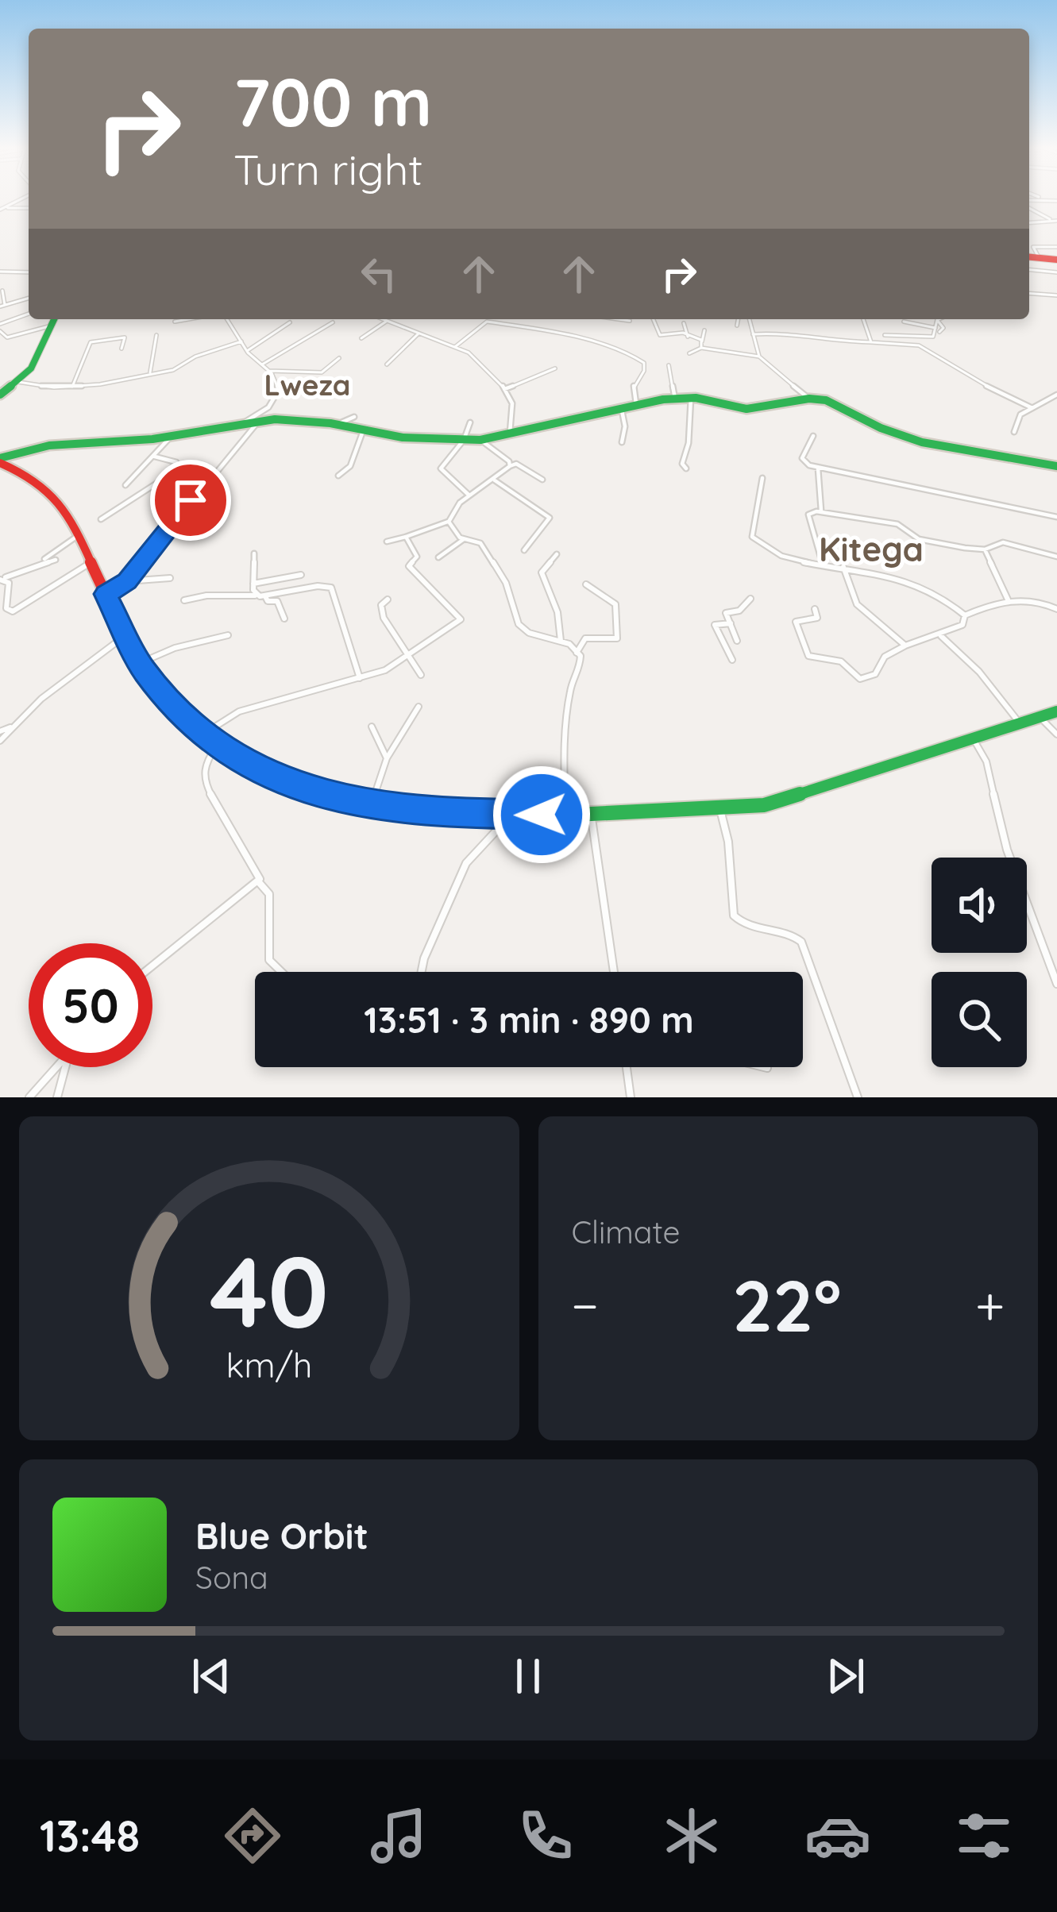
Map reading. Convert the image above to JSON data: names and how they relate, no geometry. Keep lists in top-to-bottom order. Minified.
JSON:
{"districts":["Lweza","Kitega"],"page":{"turn":["700 m","Turn right"],"limit":"50","trip":"13:51 · 3 min · 890 m","tile":"Climate","heat":["−","22°","+"],"song":["Blue Orbit","Sona"],"tabs":"13:48","gauge":["40","km/h"]}}
